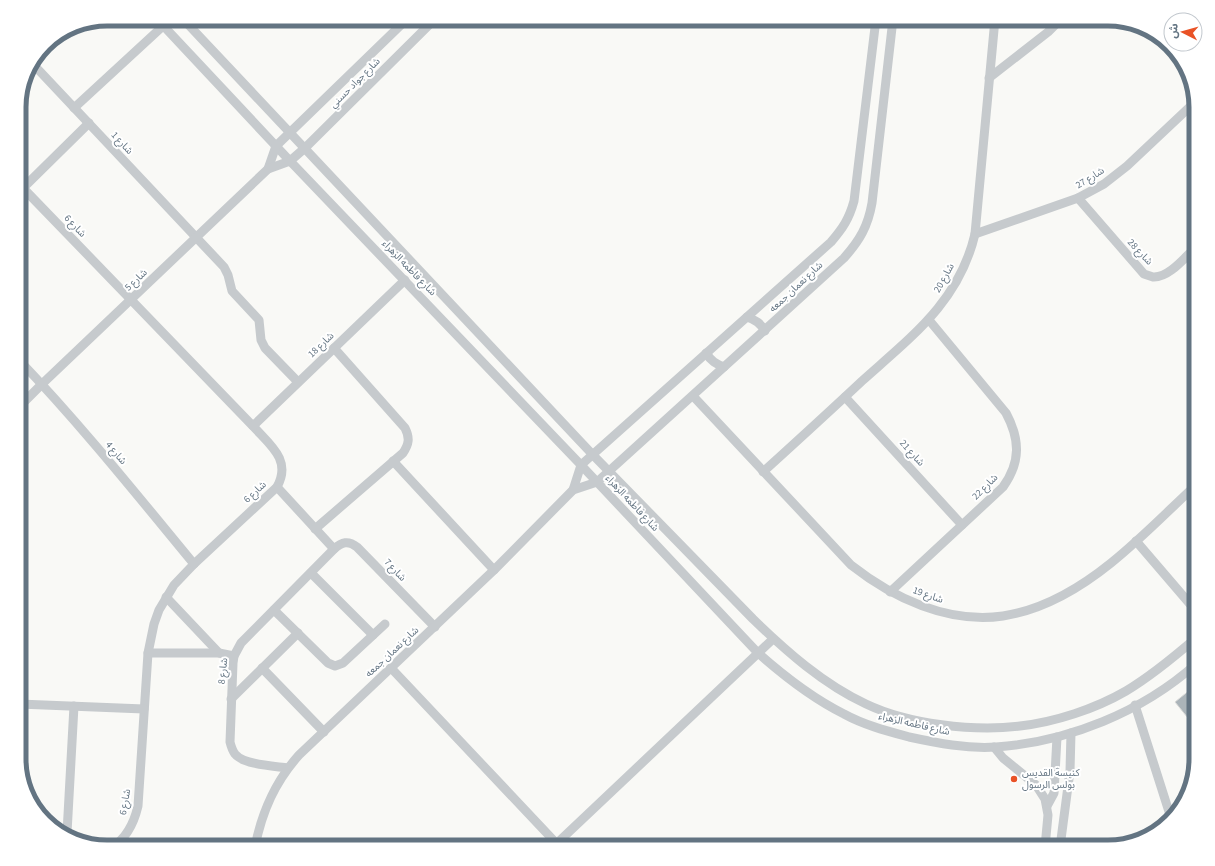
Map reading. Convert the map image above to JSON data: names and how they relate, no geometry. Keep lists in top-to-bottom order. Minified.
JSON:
{"streets":{"street":["شارع جواد حسني","شارع 1","شارع 27","شارع 6","شارع 28","شارع فاطمه الزهراء","شارع 20","شارع 5","شارع نعمان جمعه","شارع 18","شارع 4","شارع 21","شارع 22","شارع 7","شارع 19","شارع 8"]},"crossings":[["شارع جواد حسني","شارع فاطمه الزهراء"],["شارع جواد حسني","شارع 5"],["شارع 1","شارع 5"],["شارع 1","شارع 18"],["شارع 27","شارع 28"],["شارع 27","شارع 20"],["شارع 6","شارع 5"],["شارع 6","شارع 18"],["شارع 6","شارع 4"],["شارع فاطمه الزهراء","شارع 5"],["شارع فاطمه الزهراء","شارع نعمان جمعه"],["شارع فاطمه الزهراء","شارع 18"],["شارع 20","شارع 21"],["شارع 20","شارع 22"],["شارع 20","شارع 19"],["شارع 5","شارع 4"],["شارع نعمان جمعه","شارع 7"],["شارع نعمان جمعه","شارع 19"],["شارع نعمان جمعه","شارع 8"],["شارع 21","شارع 22"],["شارع 22","شارع 19"],["شارع 7","شارع 8"]],"places":["كنيسة القديس بولس الرسول"],"north":"left"}
